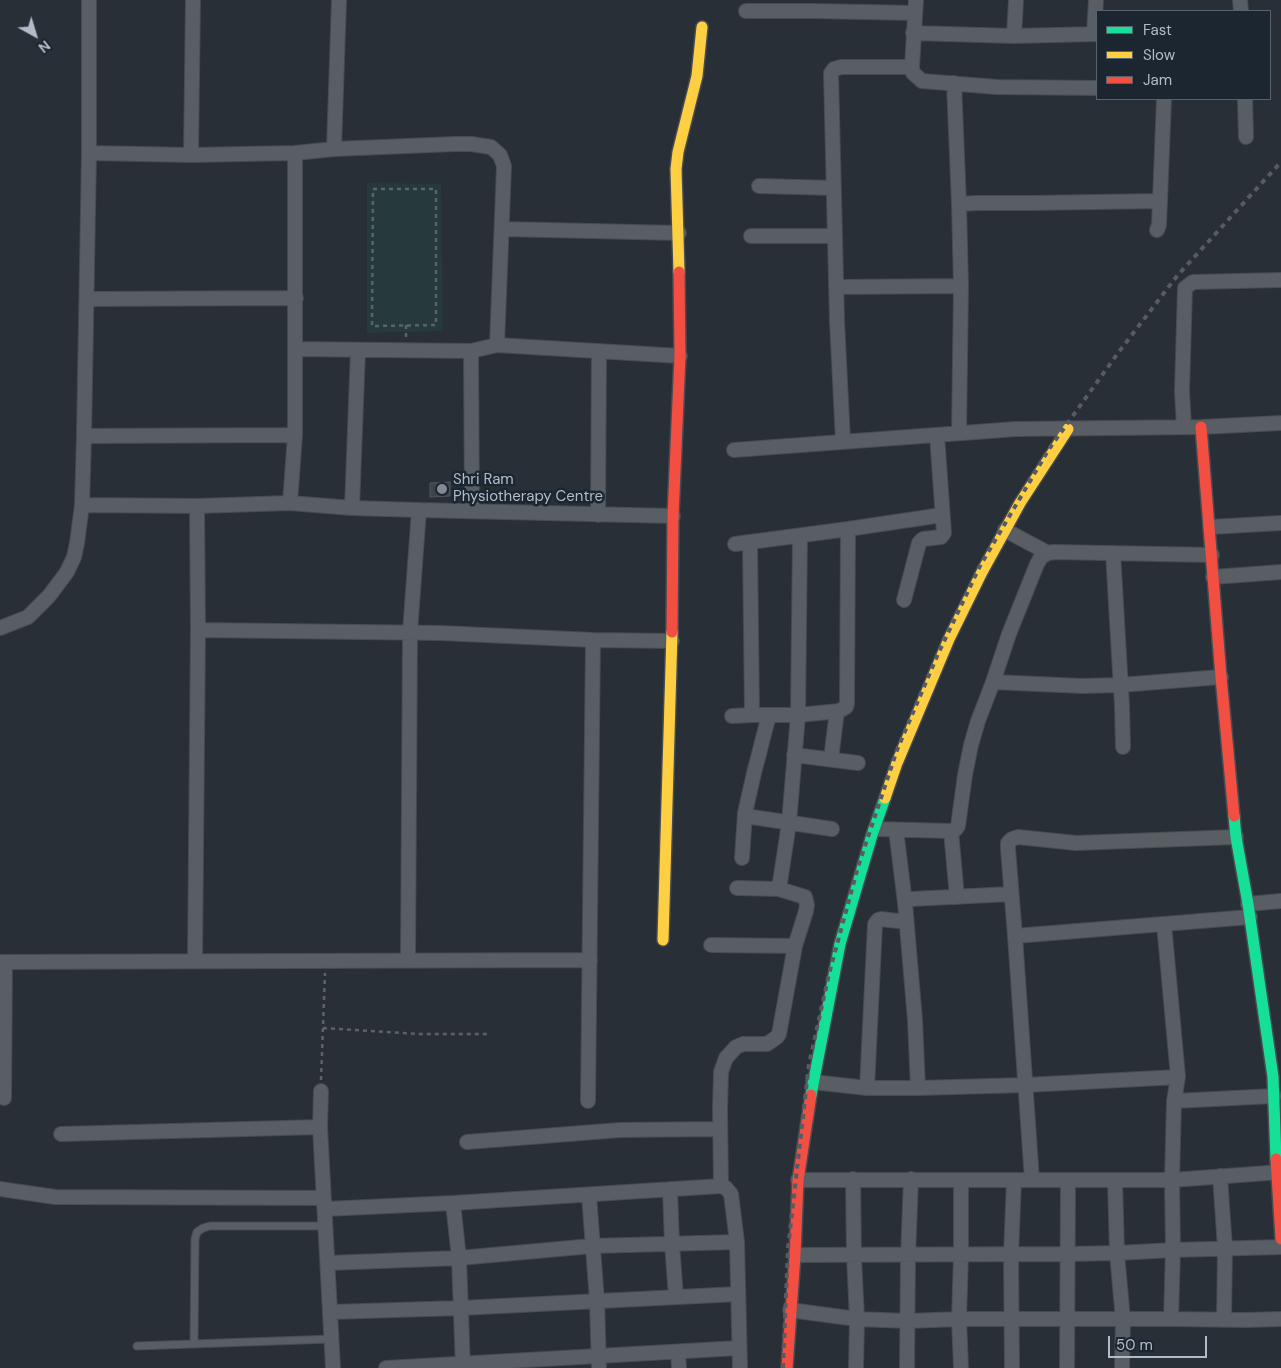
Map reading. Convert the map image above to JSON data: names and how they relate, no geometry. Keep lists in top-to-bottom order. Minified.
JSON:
{"places":["Shri Ram Physiotherapy Centre"],"legend":["Fast","Slow","Jam"],"scale_bar":"50 m","north":"bottom right"}
